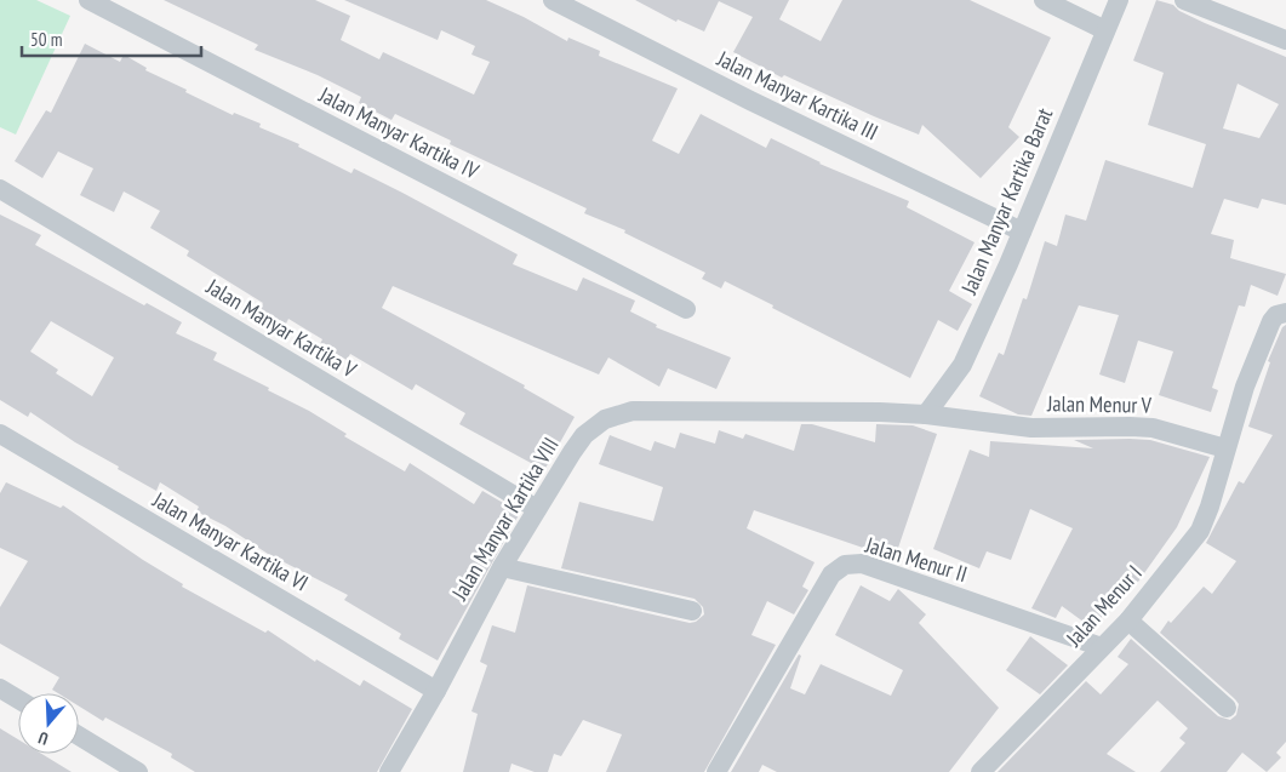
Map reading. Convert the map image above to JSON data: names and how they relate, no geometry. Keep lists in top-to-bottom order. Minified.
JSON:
{"streets":{"street":["Jalan Manyar Kartika III","Jalan Manyar Kartika IV","Jalan Manyar Kartika Barat","Jalan Manyar Kartika V","Jalan Menur V","Jalan Manyar Kartika VIII","Jalan Manyar Kartika VI","Jalan Menur II","Jalan Menur I"]},"crossings":[["Jalan Manyar Kartika III","Jalan Manyar Kartika Barat"],["Jalan Manyar Kartika Barat","Jalan Menur V"],["Jalan Manyar Kartika Barat","Jalan Manyar Kartika VIII"],["Jalan Manyar Kartika V","Jalan Manyar Kartika VIII"],["Jalan Menur V","Jalan Manyar Kartika VIII"],["Jalan Menur V","Jalan Menur I"],["Jalan Manyar Kartika VIII","Jalan Manyar Kartika VI"],["Jalan Menur II","Jalan Menur I"]],"scale_bar":"50 m","north":"bottom"}
